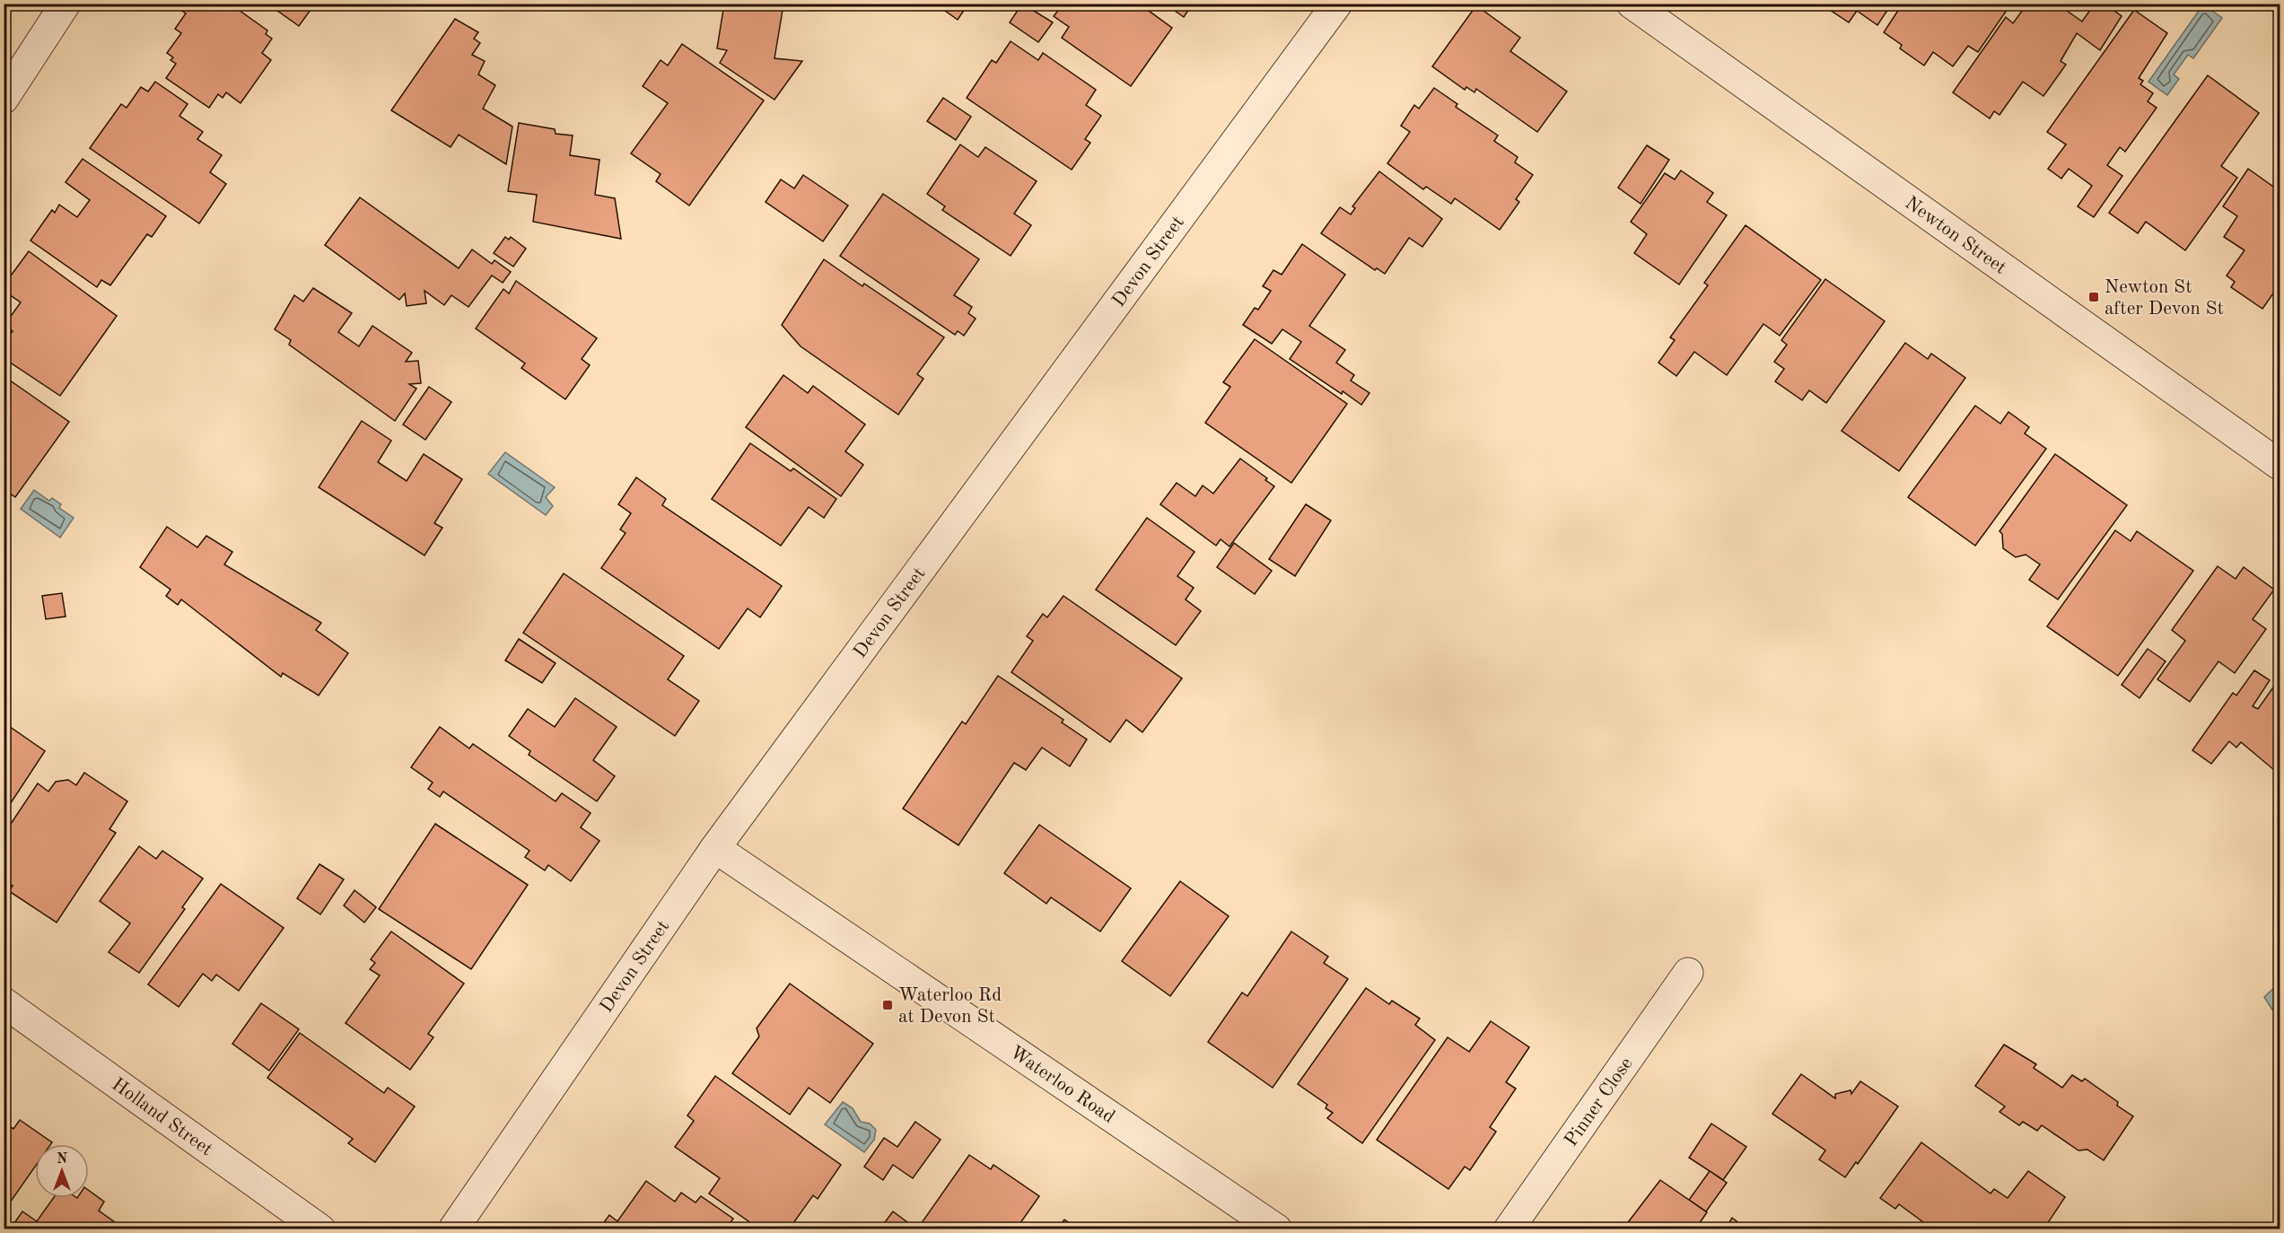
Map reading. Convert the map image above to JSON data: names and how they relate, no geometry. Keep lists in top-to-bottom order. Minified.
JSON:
{"streets":{"street":["Newton Street","Devon Street","Waterloo Road","Pinner Close","Holland Street"]},"crossings":[["Devon Street","Waterloo Road"]],"places":{"transit":["Newton St after Devon St","Waterloo Rd at Devon St"]},"north":"top"}
